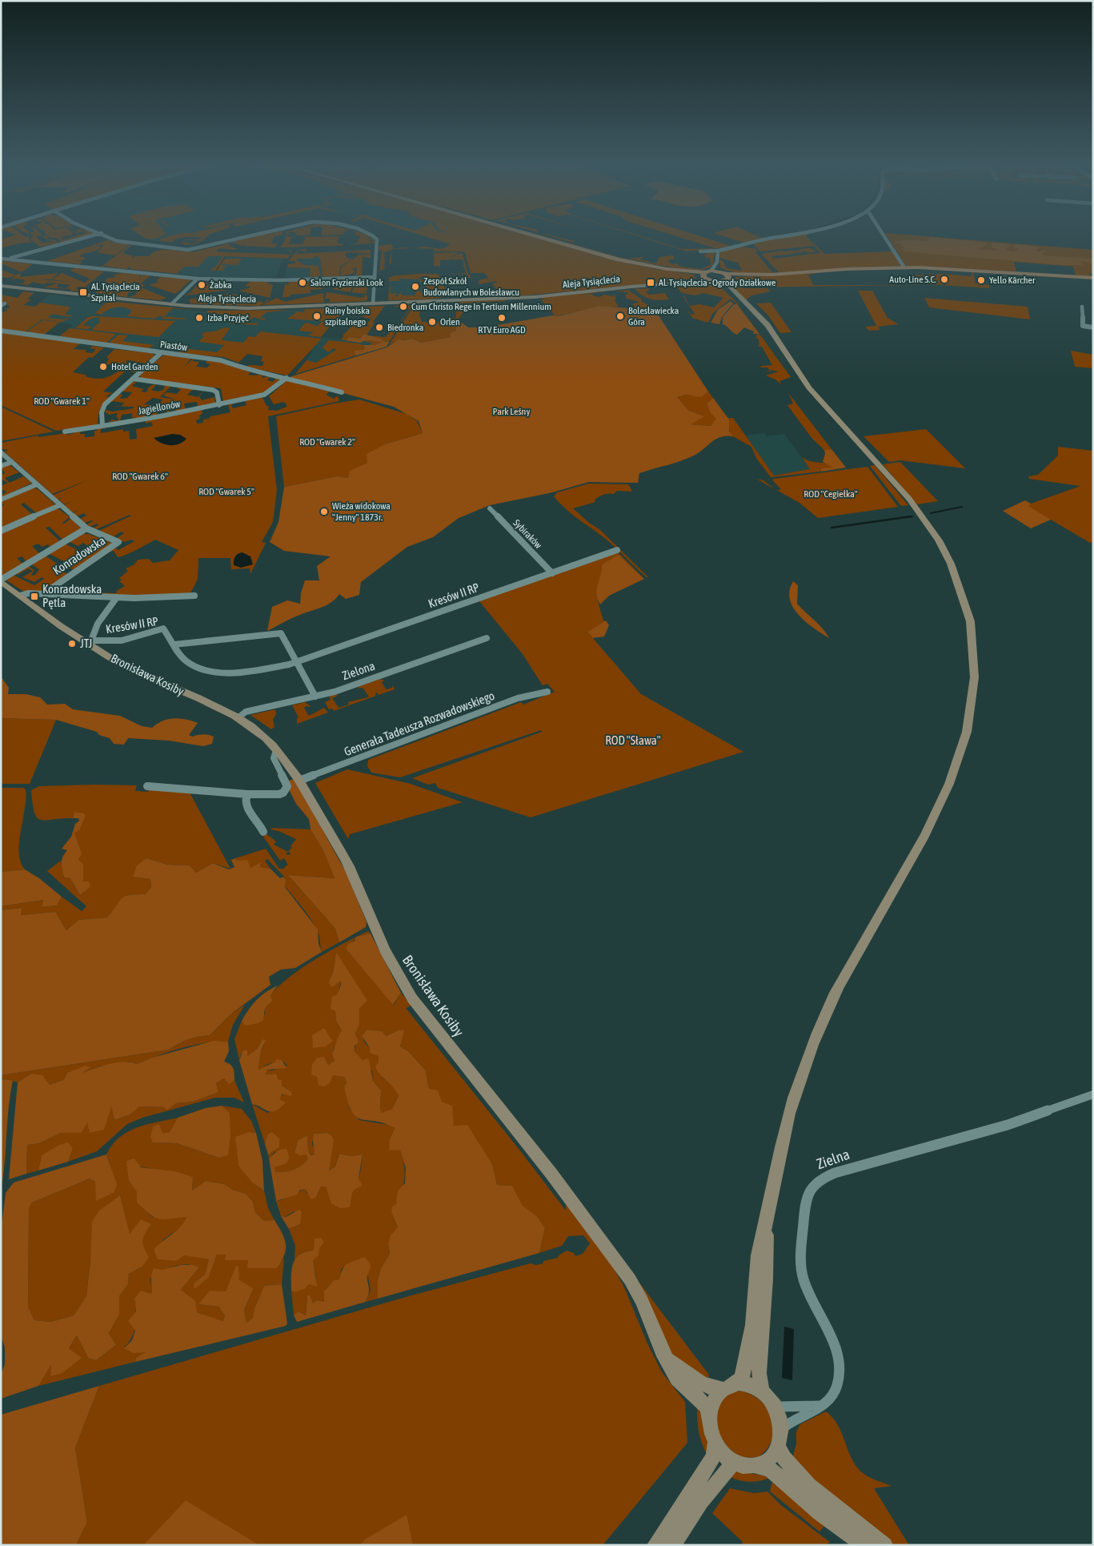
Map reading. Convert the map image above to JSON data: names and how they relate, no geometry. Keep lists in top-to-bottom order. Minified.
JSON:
{"streets":{"street":["Aleja Tysiąclecia","Piastów","Jagiellonów","Sybiraków","Konradowska","Kresów II RP","Zielona","Bronisława Kosiby","Generała Tadeusza Rozwadowskiego","Zielna"]},"crossings":[["Piastów","Jagiellonów"],["Sybiraków","Kresów II RP"],["Konradowska","Bronisława Kosiby"],["Kresów II RP","Bronisława Kosiby"],["Zielona","Bronisława Kosiby"],["Bronisława Kosiby","Generała Tadeusza Rozwadowskiego"],["Bronisława Kosiby","Zielna"]],"parks":["ROD \"Gwarek 1\"","Park Leśny","ROD \"Gwarek 2\"","ROD \"Gwarek 6\"","ROD \"Gwarek 5\"","ROD \"Cegiełka\"","ROD \"Sława\""],"places":{"other":["Auto-Line S.C.","Yello Kärcher","Salon Fryzierski Look","Żabka","Zespół Szkół Budowlanych w Bolesławcu","Cum Christo Rege In Tertium Millennium","Ruiny boiska szpitalnego","Bolesławiecka Góra","Izba Przyjęć","RTV Euro AGD","Orlen","Biedronka","Hotel Garden","Wieża widokowa \"Jenny\" 1873r.","JTJ"],"transit":["Al. Tysiąclecia - Ogrody Działkowe","Al. Tysiąclecia Szpital","Konradowska Pętla"]}}
